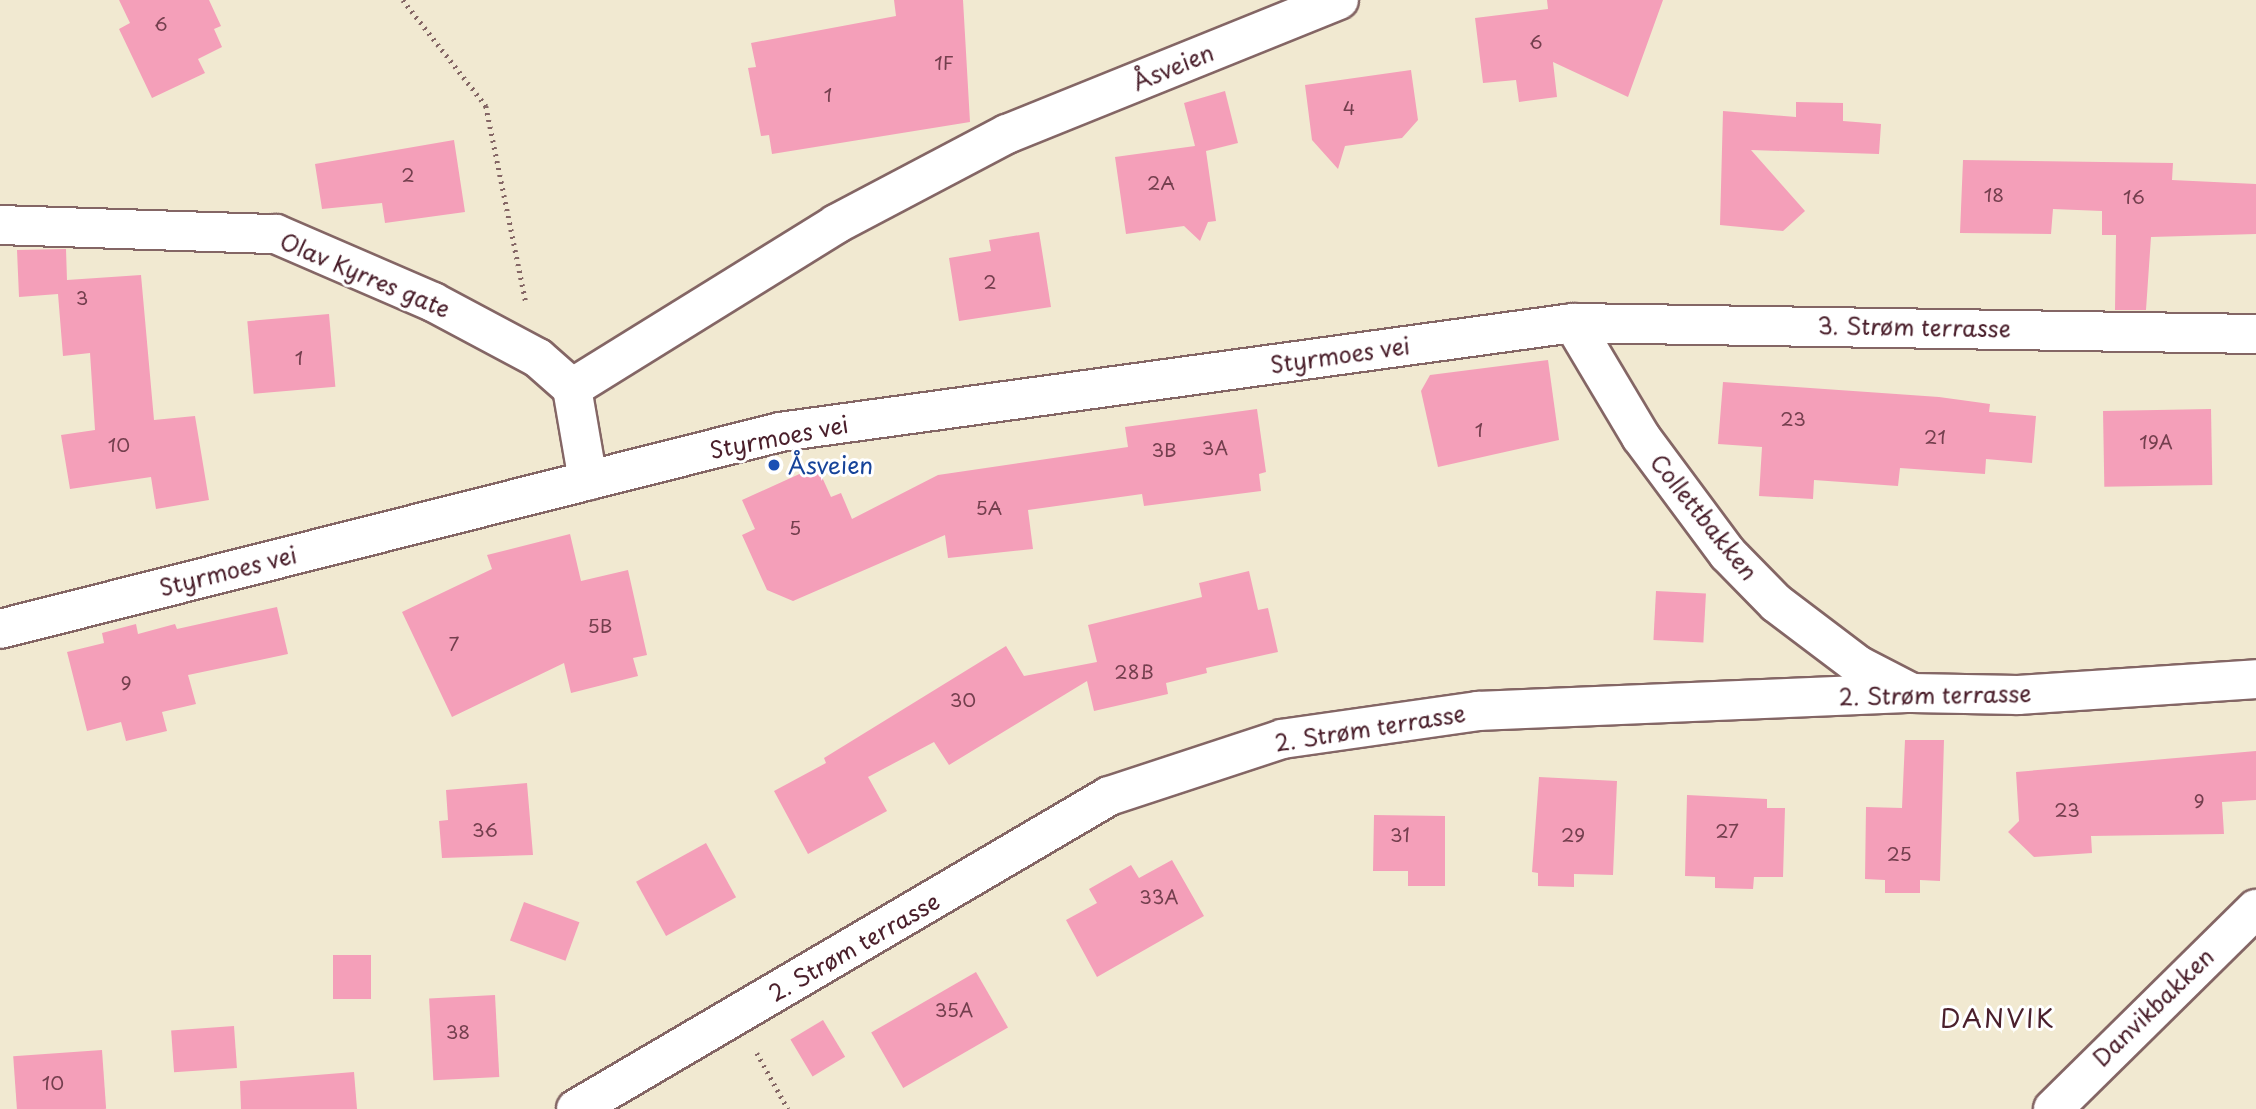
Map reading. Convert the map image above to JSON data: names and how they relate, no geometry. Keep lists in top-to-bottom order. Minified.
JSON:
{"streets":{"street":["Åsveien","Olav Kyrres gate","3. Strøm terrasse","Styrmoes vei","Collettbakken","2. Strøm terrasse","Danvikbakken"]},"crossings":[["Åsveien","Olav Kyrres gate"],["3. Strøm terrasse","Styrmoes vei"],["3. Strøm terrasse","Collettbakken"],["Styrmoes vei","Collettbakken"],["Collettbakken","2. Strøm terrasse"]],"districts":["DANVIK"],"places":["Åsveien"],"house_numbers":["6","6","1F","1","4","2","2A","18","16","2","3","1","23","1","21","19A","10","3A","3B","5A","5","5B","7","28B","9","30","9","23","36","27","31","29","25","33A","35A","38","10"]}
